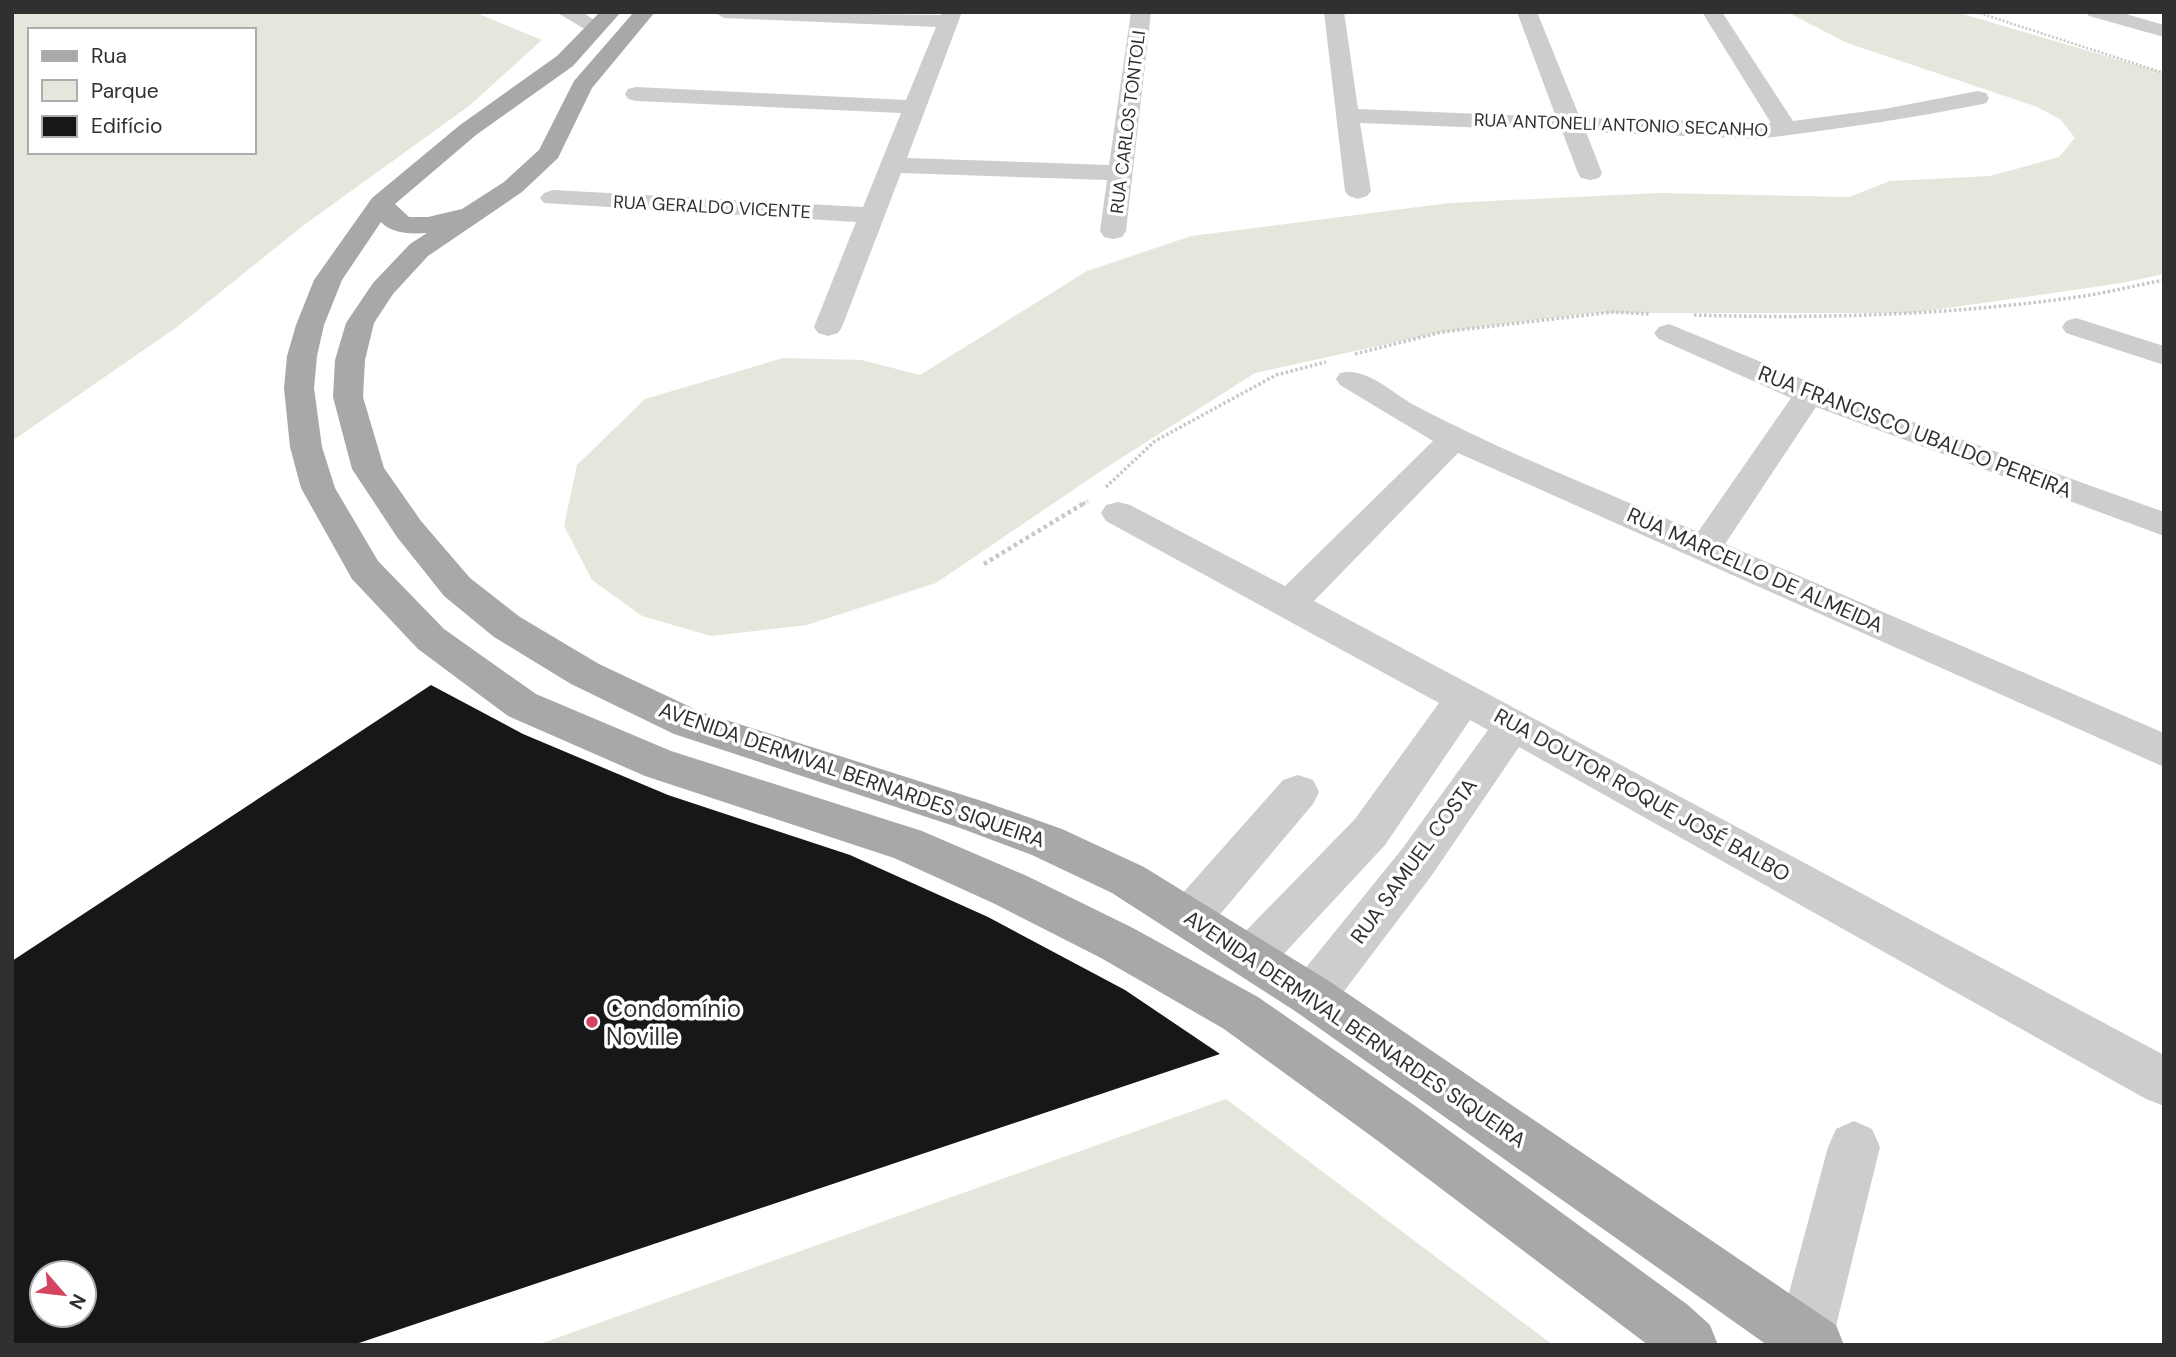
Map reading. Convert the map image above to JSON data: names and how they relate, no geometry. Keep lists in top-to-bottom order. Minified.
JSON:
{"streets":{"main road":["AVENIDA DERMIVAL BERNARDES SIQUEIRA"],"street":["RUA CARLOS TONTOLI","RUA ANTONELI ANTONIO SECANHO","RUA GERALDO VICENTE","RUA FRANCISCO UBALDO PEREIRA","RUA MARCELLO DE ALMEIDA","RUA DOUTOR ROQUE JOSÉ BALBO","RUA SAMUEL COSTA"]},"crossings":[["AVENIDA DERMIVAL BERNARDES SIQUEIRA","RUA SAMUEL COSTA"],["RUA DOUTOR ROQUE JOSÉ BALBO","RUA SAMUEL COSTA"]],"places":["Condomínio Noville"],"legend":["Rua","Parque","Edifício"],"north":"bottom right"}
